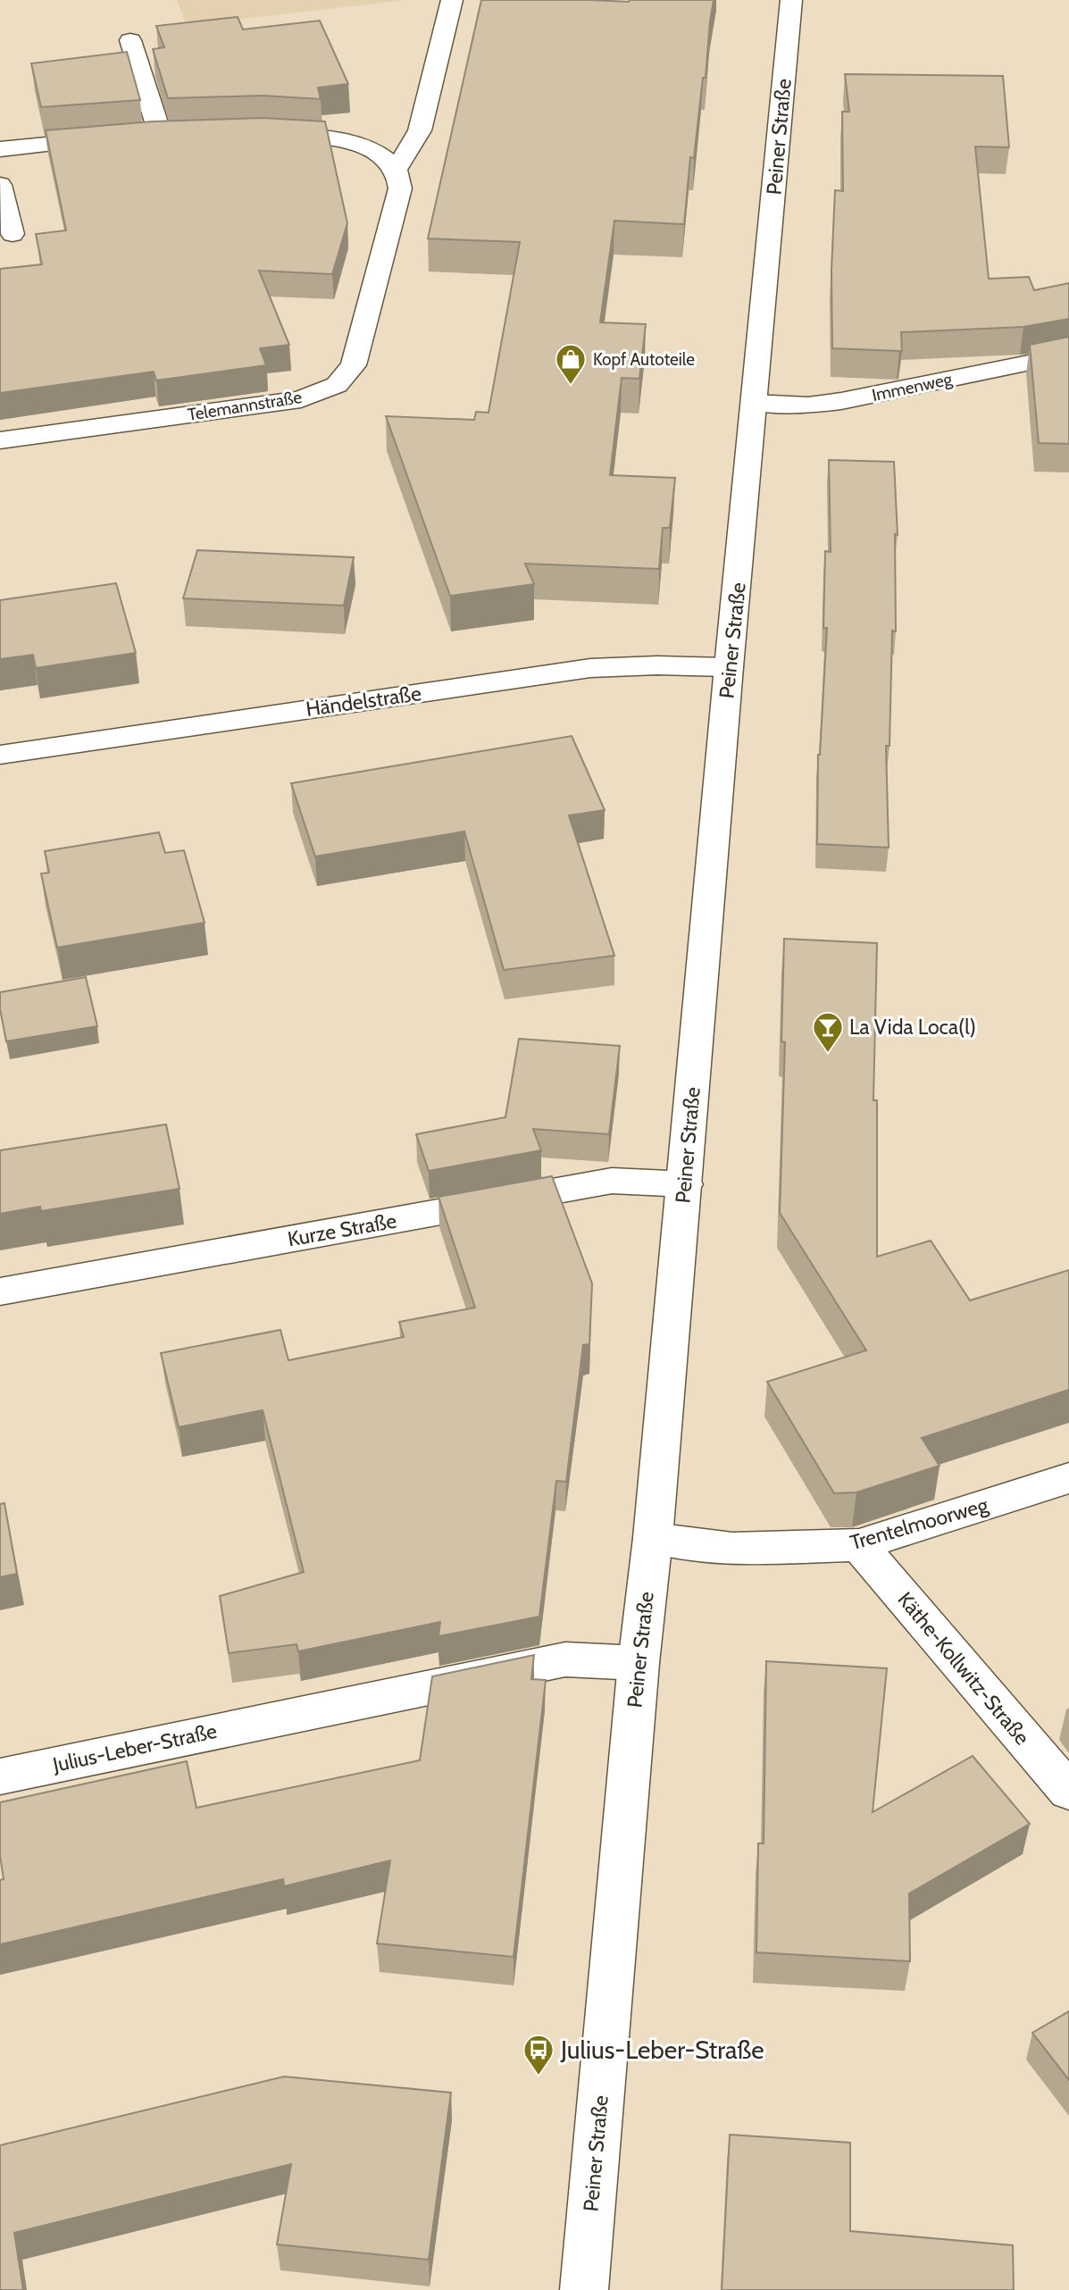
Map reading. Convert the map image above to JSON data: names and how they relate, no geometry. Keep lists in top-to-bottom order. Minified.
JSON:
{"streets":{"street":["Peiner Straße","Immenweg","Telemannstraße","Händelstraße","Kurze Straße","Trentelmoorweg","Käthe-Kollwitz-Straße","Julius-Leber-Straße"]},"crossings":[["Peiner Straße","Immenweg"],["Peiner Straße","Händelstraße"],["Peiner Straße","Kurze Straße"],["Peiner Straße","Trentelmoorweg"],["Peiner Straße","Julius-Leber-Straße"],["Trentelmoorweg","Käthe-Kollwitz-Straße"]],"places":{"shop":["Kopf Autoteile"],"bar":["La Vida Loca(l)"],"bus stop":["Julius-Leber-Straße"]}}
